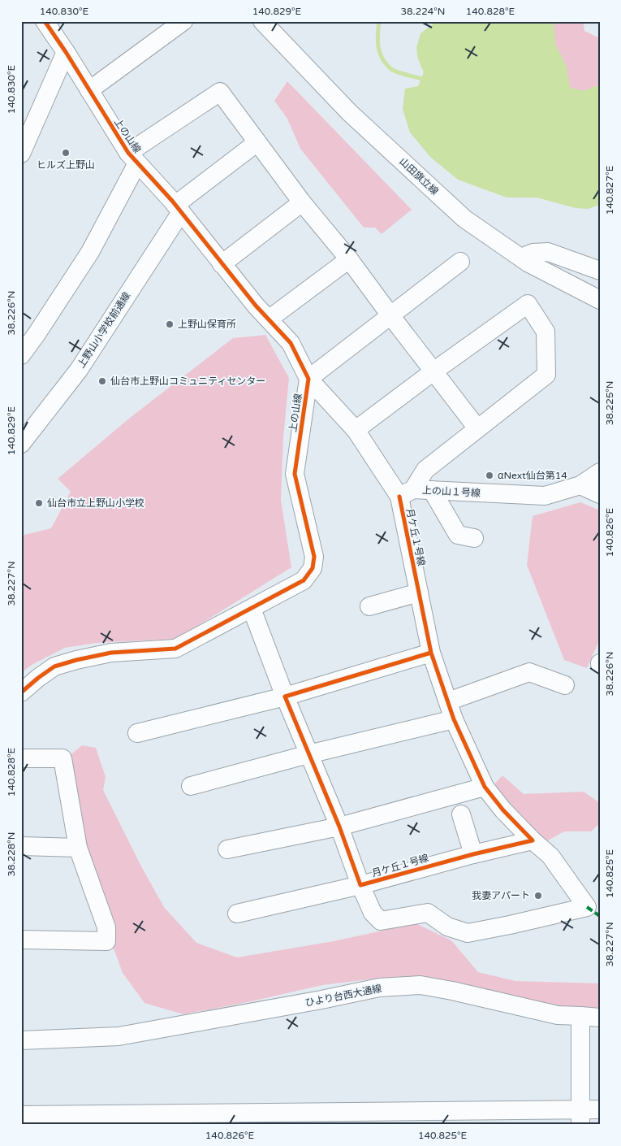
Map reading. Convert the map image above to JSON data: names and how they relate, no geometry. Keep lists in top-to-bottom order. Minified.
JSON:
{"streets":{"street":["上の山線","山田旗立線","上野山小学校前通線","上の山１号線","月ケ丘１号線","ひより台西大通線"]},"crossings":[["上の山線","上野山小学校前通線"],["上の山線","月ケ丘１号線"],["上の山１号線","月ケ丘１号線"]],"places":["ヒルズ上野山","上野山保育所","仙台市上野山コミュニティセンター","αNext仙台第14","仙台市立上野山小学校","我妻アパート"],"coordinates":["140.830°E","140.829°E","38.224°N","140.828°E","140.827°E","38.226°N","38.225°N","140.826°E","38.227°N","38.228°N","140.825°E"]}
